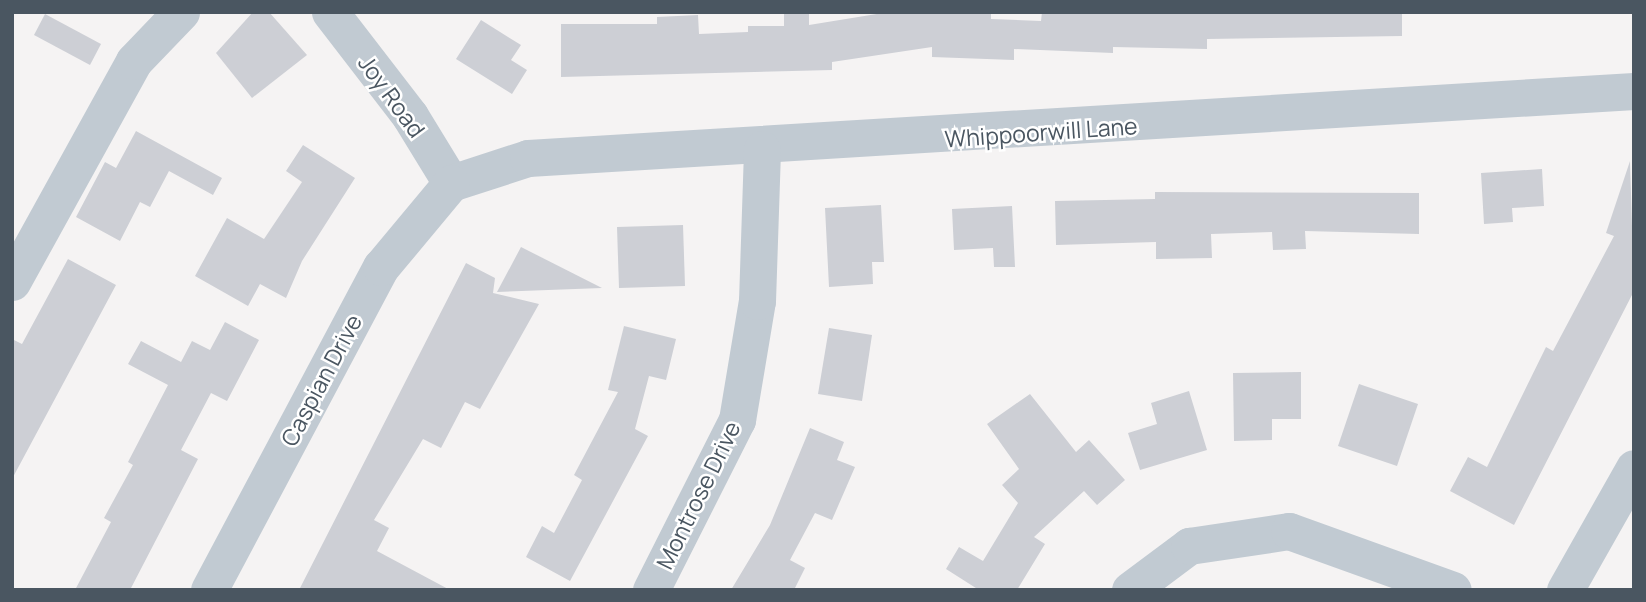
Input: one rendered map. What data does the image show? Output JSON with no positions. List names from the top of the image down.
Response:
{
  "streets": {
    "street": [
      "Joy Road",
      "Whippoorwill Lane",
      "Caspian Drive",
      "Montrose Drive"
    ]
  },
  "crossings": [
    ["Joy Road", "Whippoorwill Lane"],
    ["Joy Road", "Caspian Drive"],
    ["Whippoorwill Lane", "Caspian Drive"],
    ["Whippoorwill Lane", "Montrose Drive"]
  ]
}
